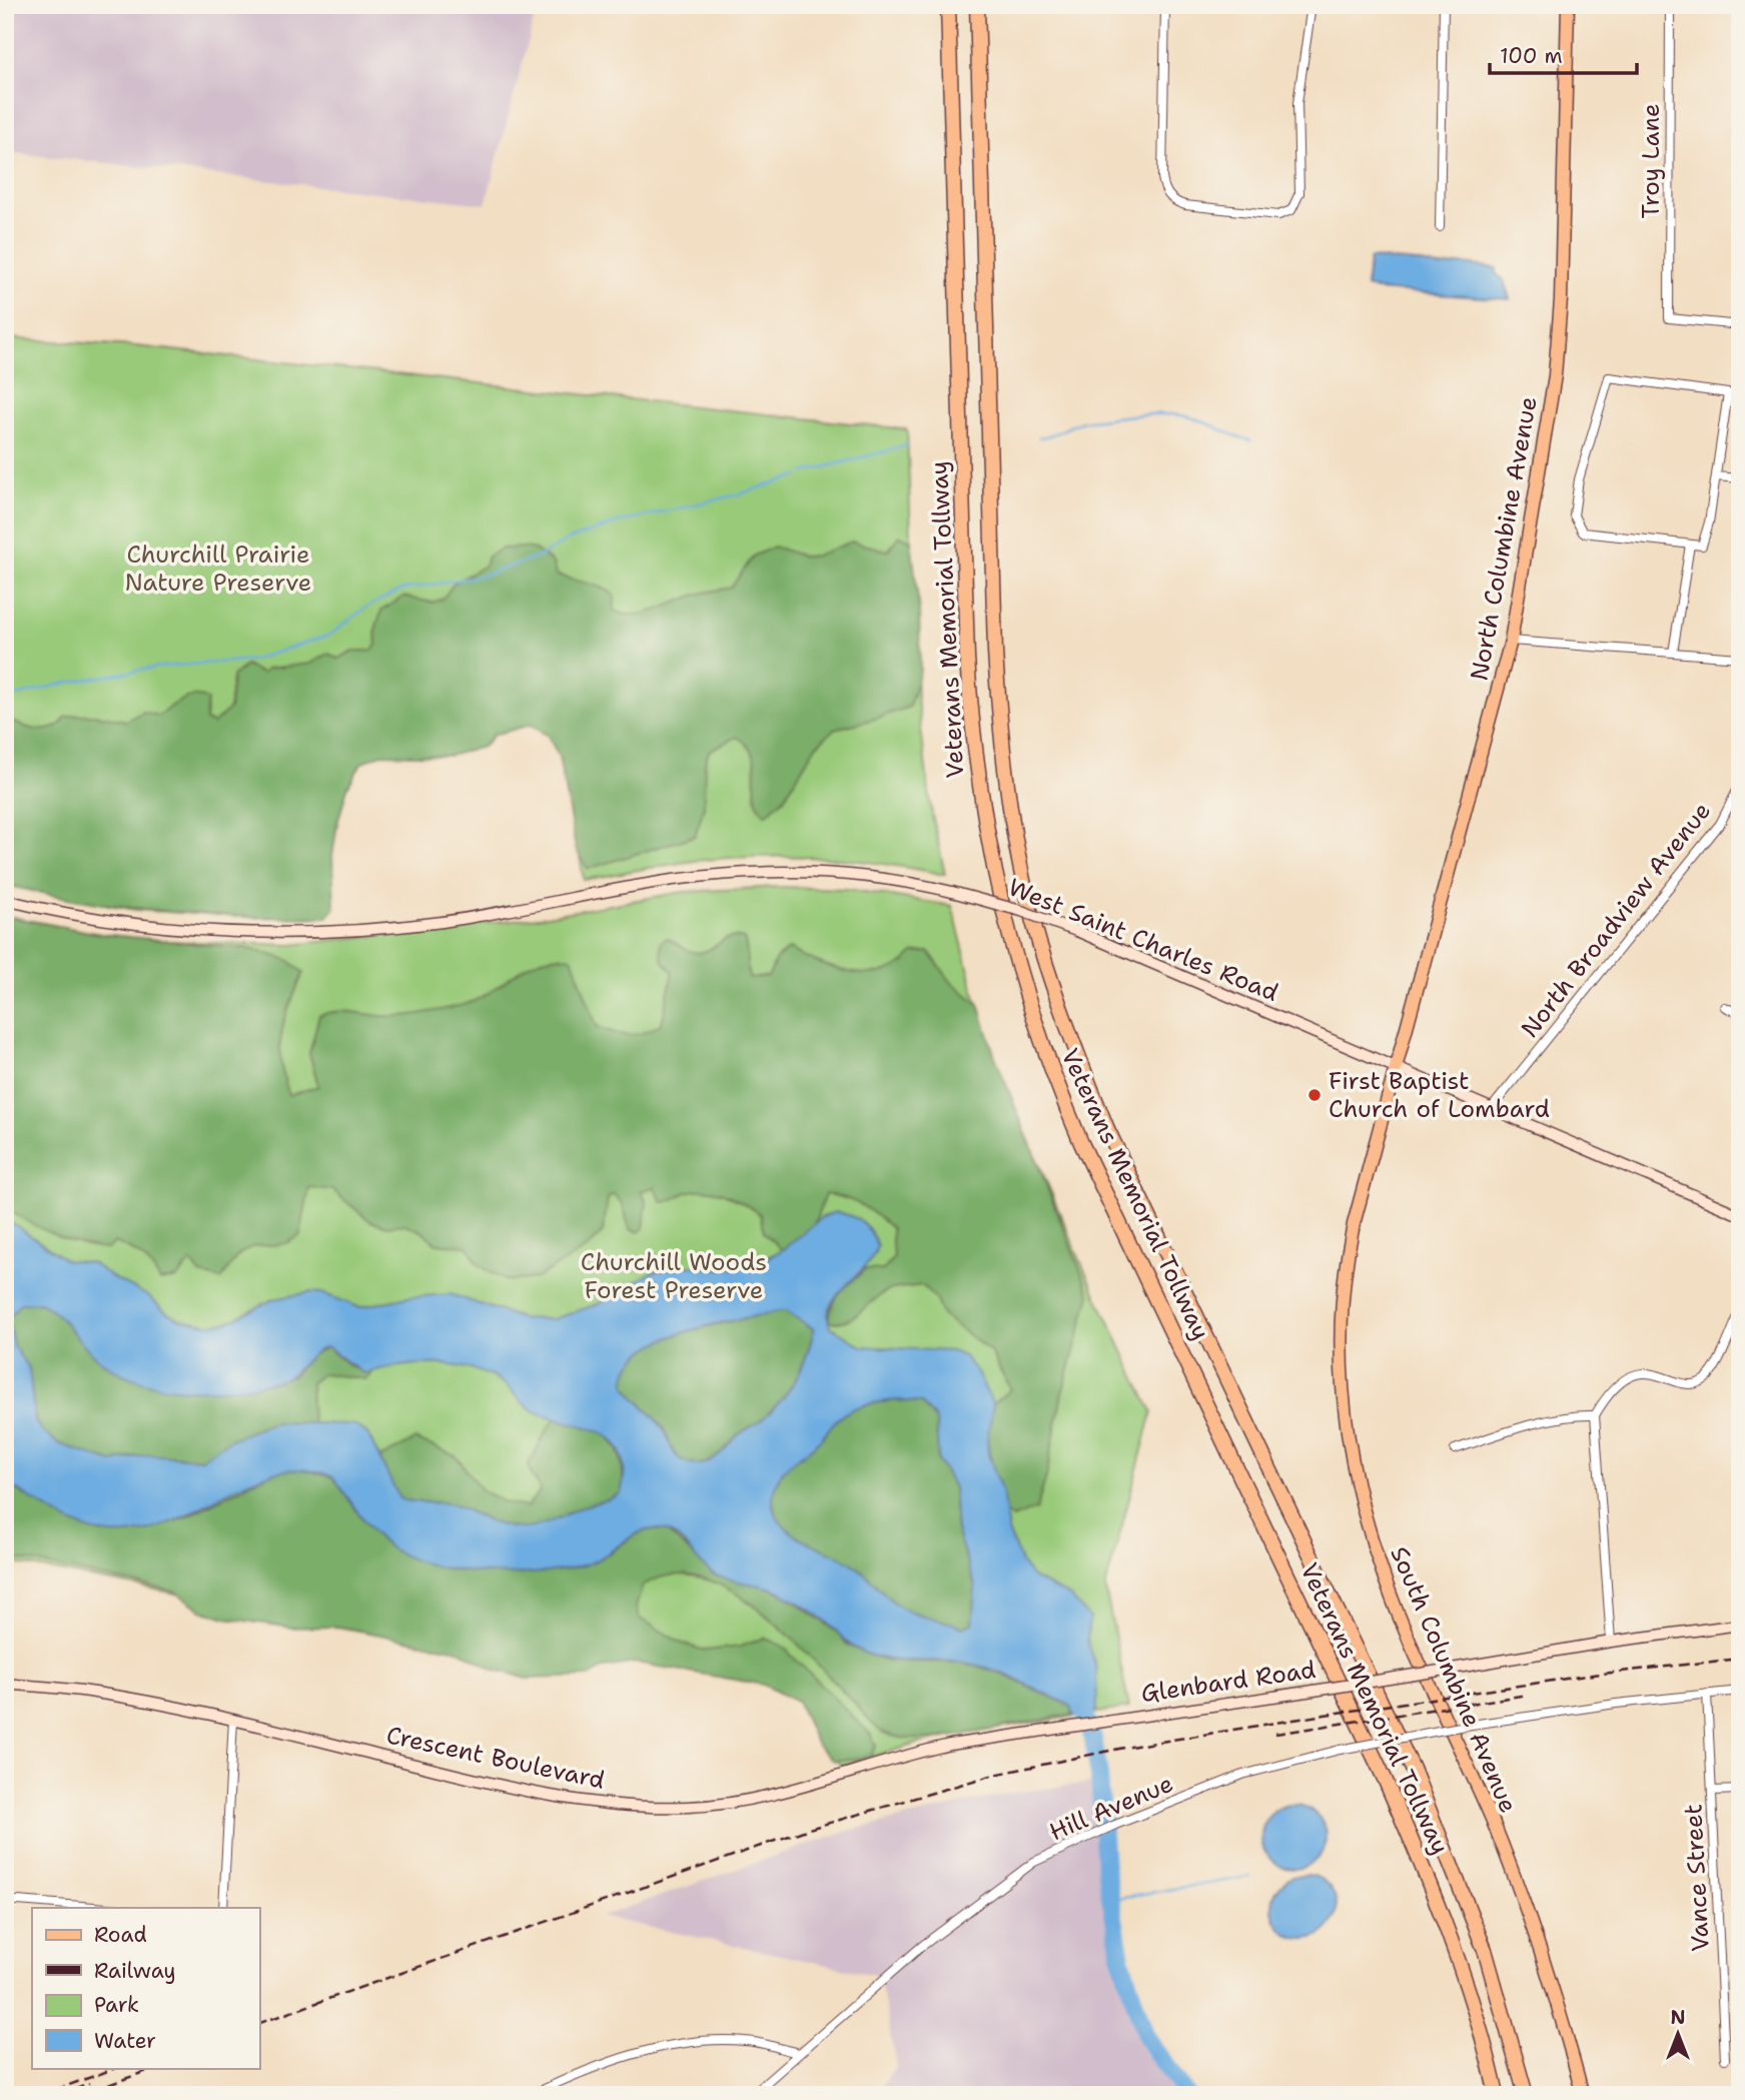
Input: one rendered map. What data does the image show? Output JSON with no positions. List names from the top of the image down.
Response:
{
  "streets": {
    "highway": ["Veterans Memorial Tollway"],
    "main road": [
      "North Columbine Avenue",
      "West Saint Charles Road",
      "South Columbine Avenue",
      "Glenbard Road",
      "Crescent Boulevard"
    ],
    "street": [
      "Troy Lane",
      "North Broadview Avenue",
      "Hill Avenue",
      "Vance Street"
    ]
  },
  "crossings": [
    ["North Columbine Avenue", "West Saint Charles Road"],
    ["North Columbine Avenue", "South Columbine Avenue"],
    ["North Broadview Avenue", "West Saint Charles Road"],
    ["West Saint Charles Road", "South Columbine Avenue"],
    ["Glenbard Road", "Crescent Boulevard"],
    ["Hill Avenue", "Vance Street"]
  ],
  "parks": ["Churchill Prairie Nature Preserve", "Churchill Woods Forest Preserve"],
  "places": ["First Baptist Church of Lombard"],
  "legend": [
    "Road",
    "Railway",
    "Park",
    "Water"
  ],
  "scale_bar": "100 m",
  "north": "top"
}
